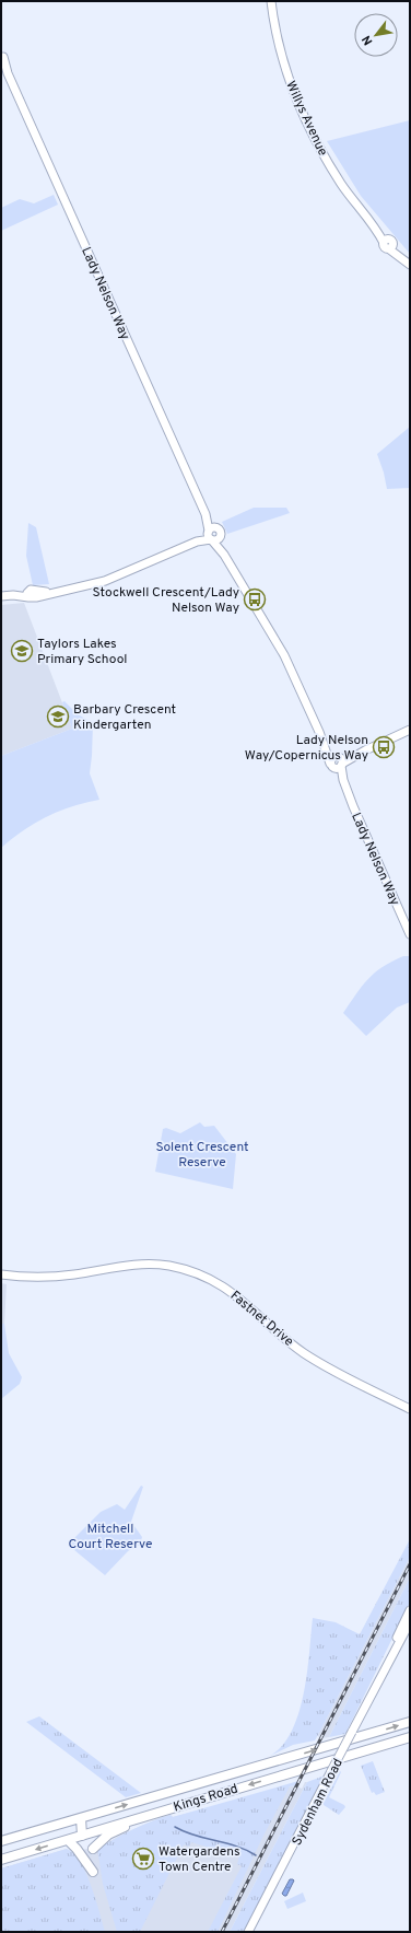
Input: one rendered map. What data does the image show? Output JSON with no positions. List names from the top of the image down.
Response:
{
  "streets": {
    "main road": ["Kings Road"],
    "street": [
      "Willys Avenue",
      "Lady Nelson Way",
      "Fastnet Drive",
      "Sydenham Road"
    ]
  },
  "parks": ["Solent Crescent Reserve", "Mitchell Court Reserve"],
  "places": {
    "bus stop": ["Stockwell Crescent/Lady Nelson Way", "Lady Nelson Way/Copernicus Way"],
    "school or university": ["Taylors Lakes Primary School", "Barbary Crescent Kindergarten"],
    "supermarket": ["Watergardens Town Centre"]
  },
  "north": "bottom left"
}
